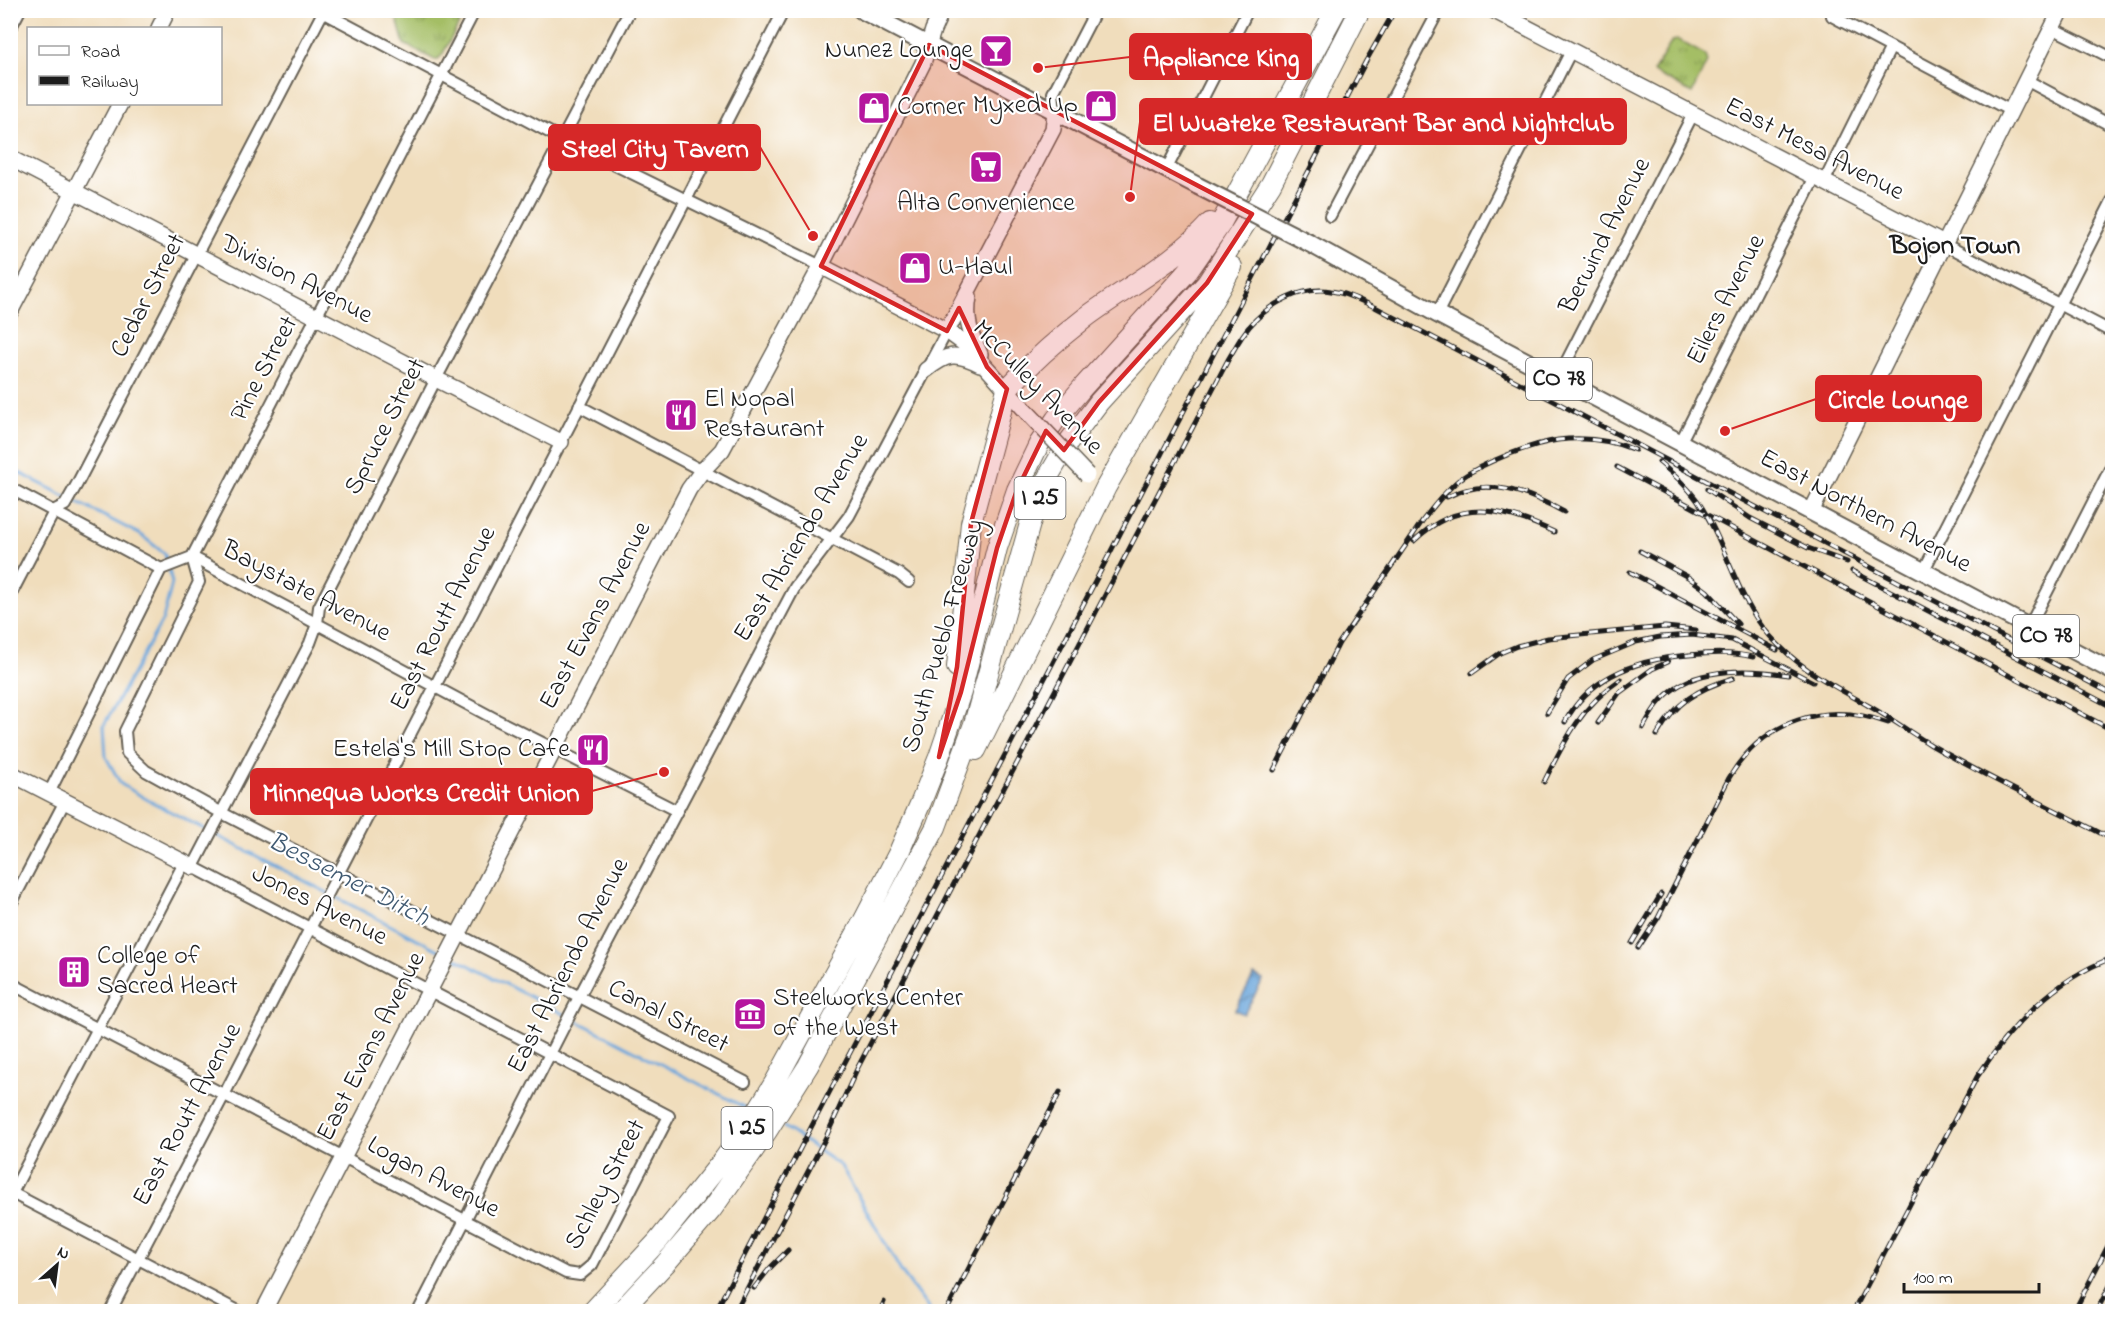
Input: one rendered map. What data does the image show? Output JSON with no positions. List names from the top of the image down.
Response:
{
  "streets": {
    "highway": ["I 25", "South Pueblo Freeway"],
    "main road": ["CO 78", "East Northern Avenue"],
    "street": [
      "East Mesa Avenue",
      "Berwind Avenue",
      "Division Avenue",
      "Cedar Street",
      "Eilers Avenue",
      "Pine Street",
      "McCulley Avenue",
      "Spruce Street",
      "East Abriendo Avenue",
      "Baystate Avenue",
      "East Evans Avenue",
      "East Routt Avenue",
      "Jones Avenue",
      "Canal Street",
      "Logan Avenue",
      "Schley Street"
    ]
  },
  "crossings": [
    ["East Mesa Avenue", "Berwind Avenue"],
    ["East Mesa Avenue", "Eilers Avenue"],
    ["Berwind Avenue", "East Northern Avenue"],
    ["Division Avenue", "Cedar Street"],
    ["Division Avenue", "Pine Street"],
    ["Division Avenue", "Spruce Street"],
    ["Division Avenue", "East Routt Avenue"],
    ["Cedar Street", "McCulley Avenue"],
    ["Eilers Avenue", "East Northern Avenue"],
    ["Pine Street", "McCulley Avenue"],
    ["Pine Street", "Baystate Avenue"],
    ["Pine Street", "Canal Street"],
    ["CO 78", "East Northern Avenue"],
    ["CO 78", "East Abriendo Avenue"],
    ["CO 78", "East Evans Avenue"],
    ["McCulley Avenue", "Spruce Street"],
    ["McCulley Avenue", "East Abriendo Avenue"],
    ["McCulley Avenue", "East Evans Avenue"],
    ["McCulley Avenue", "East Routt Avenue"],
    ["Spruce Street", "Baystate Avenue"],
    ["Spruce Street", "Jones Avenue"],
    ["Spruce Street", "Canal Street"],
    ["Spruce Street", "Logan Avenue"],
    ["East Abriendo Avenue", "Baystate Avenue"],
    ["East Abriendo Avenue", "Jones Avenue"],
    ["East Abriendo Avenue", "Canal Street"],
    ["East Abriendo Avenue", "Logan Avenue"],
    ["Baystate Avenue", "East Evans Avenue"],
    ["Baystate Avenue", "East Routt Avenue"],
    ["Baystate Avenue", "Canal Street"],
    ["East Evans Avenue", "Jones Avenue"],
    ["East Evans Avenue", "Canal Street"],
    ["East Evans Avenue", "Logan Avenue"],
    ["East Routt Avenue", "Jones Avenue"],
    ["East Routt Avenue", "Canal Street"],
    ["East Routt Avenue", "Logan Avenue"],
    ["Jones Avenue", "Schley Street"],
    ["Logan Avenue", "Schley Street"]
  ],
  "districts": ["Bojon Town"],
  "water": ["Bessemer Ditch"],
  "places": {
    "bar": ["Nunez Lounge"],
    "other": [
      "Appliance King",
      "El Wuateke Restaurant Bar and Nightclub",
      "Steel City Tavern",
      "Circle Lounge",
      "Minnequa Works Credit Union"
    ],
    "shop": ["Myxed Up", "Corner", "U-Haul"],
    "supermarket": ["Alta Convenience"],
    "restaurant": ["El Nopal Restaurant", "Estela's Mill Stop Cafe"],
    "building": ["College of Sacred Heart"],
    "museum": ["Steelworks Center of the West"]
  },
  "legend": ["Road", "Railway"],
  "scale_bar": "100 m",
  "north": "top right"
}
